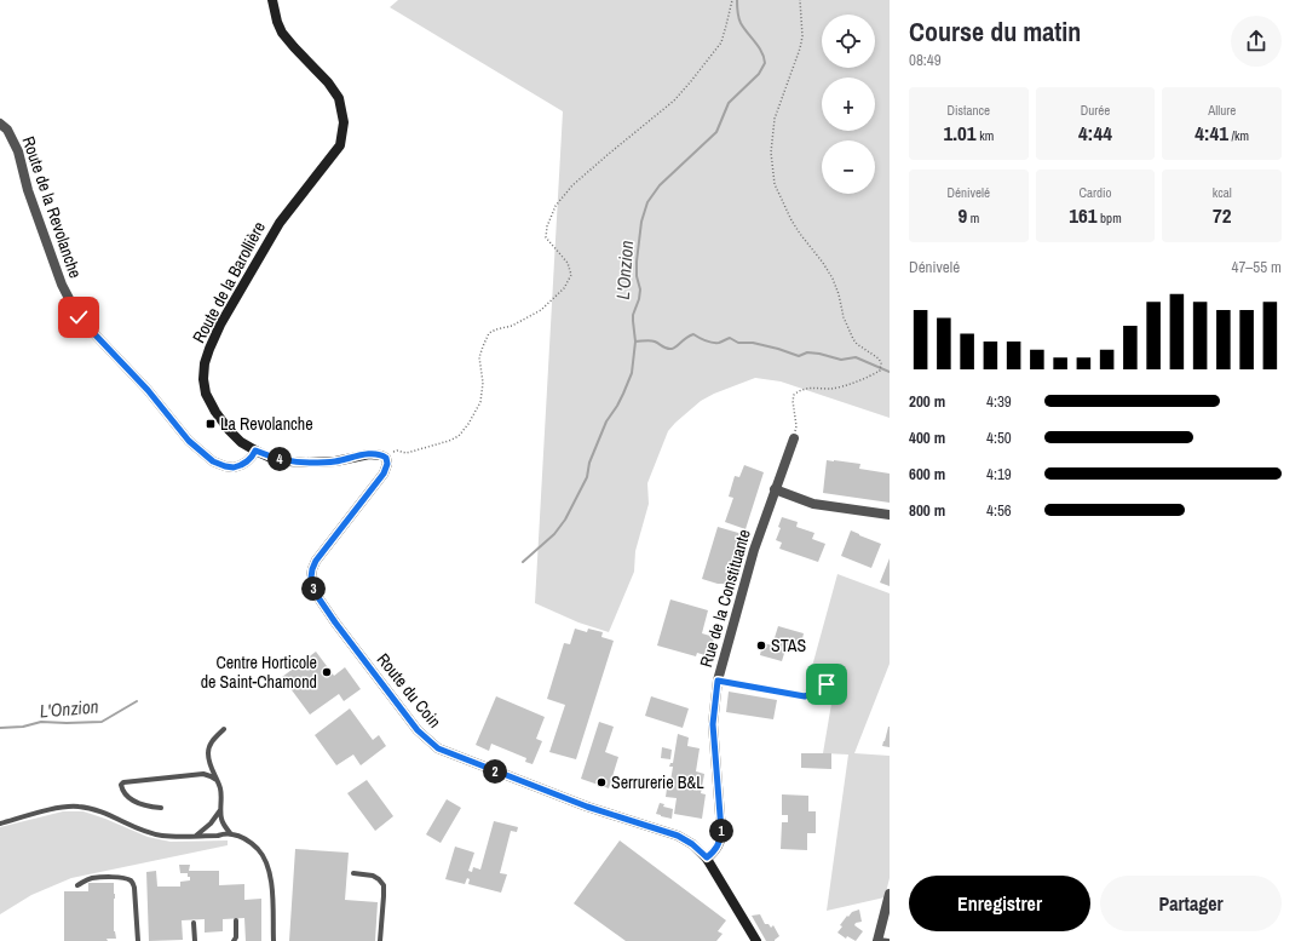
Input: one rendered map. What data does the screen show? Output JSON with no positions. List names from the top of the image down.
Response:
{
  "streets": {
    "main road": ["Route de la Barollière", "Route du Coin"],
    "street": ["Route de la Revolanche", "Rue de la Constituante"]
  },
  "crossings": [
    ["Route de la Revolanche", "Route de la Barollière"],
    ["Route de la Barollière", "Route du Coin"],
    ["Rue de la Constituante", "Route du Coin"]
  ],
  "water": ["L'Onzion"],
  "places": {
    "transit": ["La Revolanche"],
    "other": ["STAS", "Centre Horticole de Saint-Chamond", "Serrurerie B&L"]
  },
  "page": {
    "heading": ["Course du matin", "08:49"],
    "map_buttons": ["+", "−"],
    "stats": [
      ["Distance", "1.01 km"],
      ["Durée", "4:44"],
      ["Allure", "4:41 /km"],
      ["Dénivelé", "9 m"],
      ["Cardio", "161 bpm"],
      ["kcal", "72"]
    ],
    "chart": ["Dénivelé", "47–55 m"],
    "list": [
      {
        "name": "200 m",
        "note": "4:39"
      },
      {
        "name": "400 m",
        "note": "4:50"
      },
      {
        "name": "600 m",
        "note": "4:19"
      },
      {
        "name": "800 m",
        "note": "4:56"
      }
    ],
    "pins": [
      "4",
      "3",
      "2",
      "1"
    ],
    "buttons": ["Enregistrer", "Partager"]
  }
}
